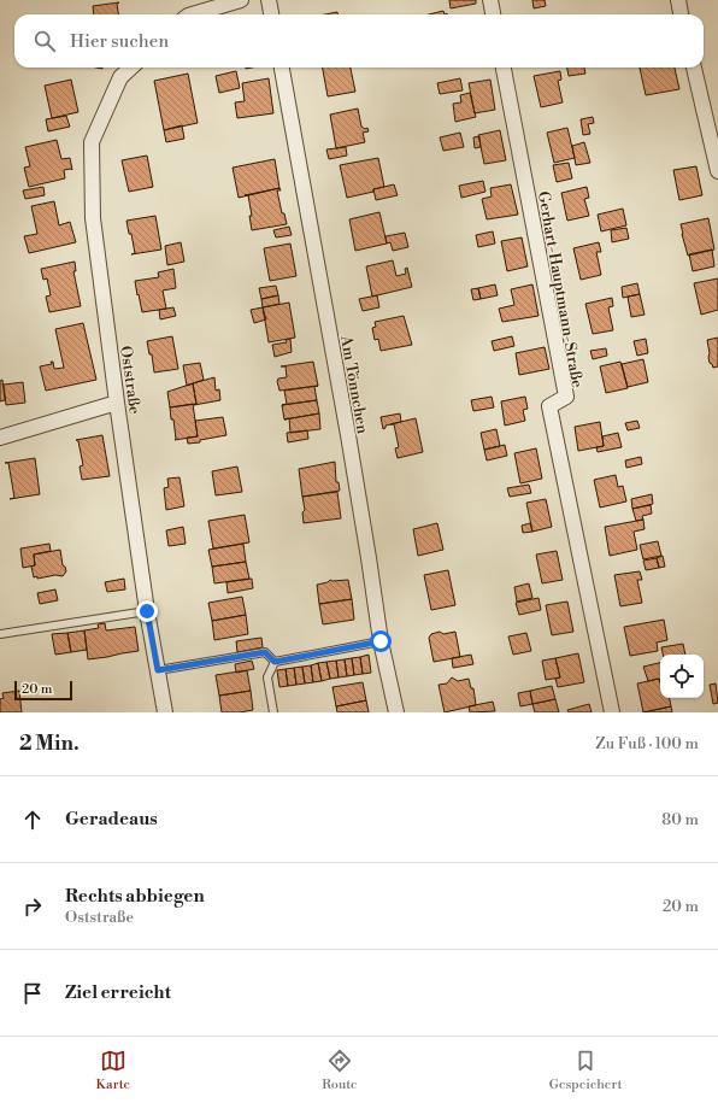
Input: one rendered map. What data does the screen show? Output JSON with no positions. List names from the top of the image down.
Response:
{
  "streets": {
    "street": ["Gerhart-Hauptmann-Straße", "Oststraße", "Am Tönnchen"]
  },
  "scale_bar": "20 m",
  "page": {
    "search": "Hier suchen",
    "scale": "20 m",
    "heading": ["2 Min.", "Zu Fuß · 100 m"],
    "list": [
      ["Geradeaus", "80 m"],
      ["Rechts abbiegen", "Oststraße", "20 m"],
      "Ziel erreicht"
    ],
    "nav": ["Karte", "Route", "Gespeichert"]
  }
}
